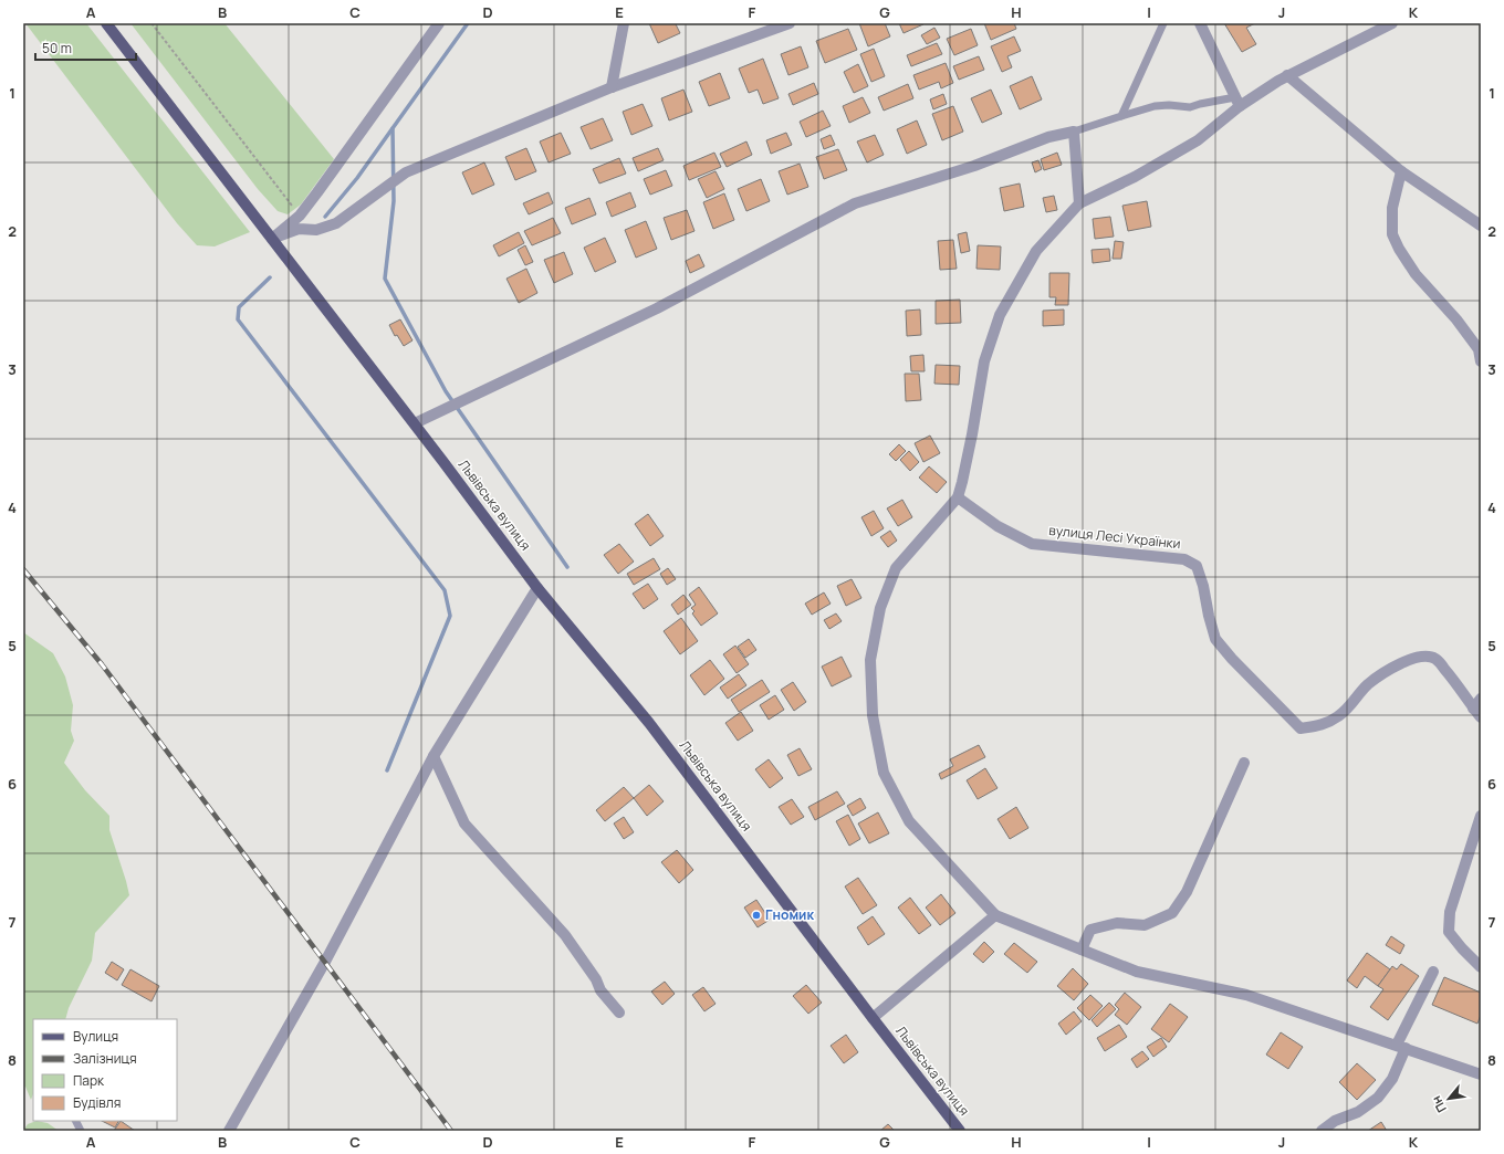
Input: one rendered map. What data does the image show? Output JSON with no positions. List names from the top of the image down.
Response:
{
  "streets": {
    "main road": ["Львівська вулиця"],
    "street": ["вулиця Лесі Українки"]
  },
  "places": ["Гномик"],
  "legend": [
    "Вулиця",
    "Залізниця",
    "Парк",
    "Будівля"
  ],
  "scale_bar": "50 m",
  "north": "bottom left",
  "grid": {
    "columns": [
      "A",
      "B",
      "C",
      "D",
      "E",
      "F",
      "G",
      "H",
      "I",
      "J",
      "K"
    ],
    "rows": [
      "1",
      "2",
      "3",
      "4",
      "5",
      "6",
      "7",
      "8"
    ]
  }
}
